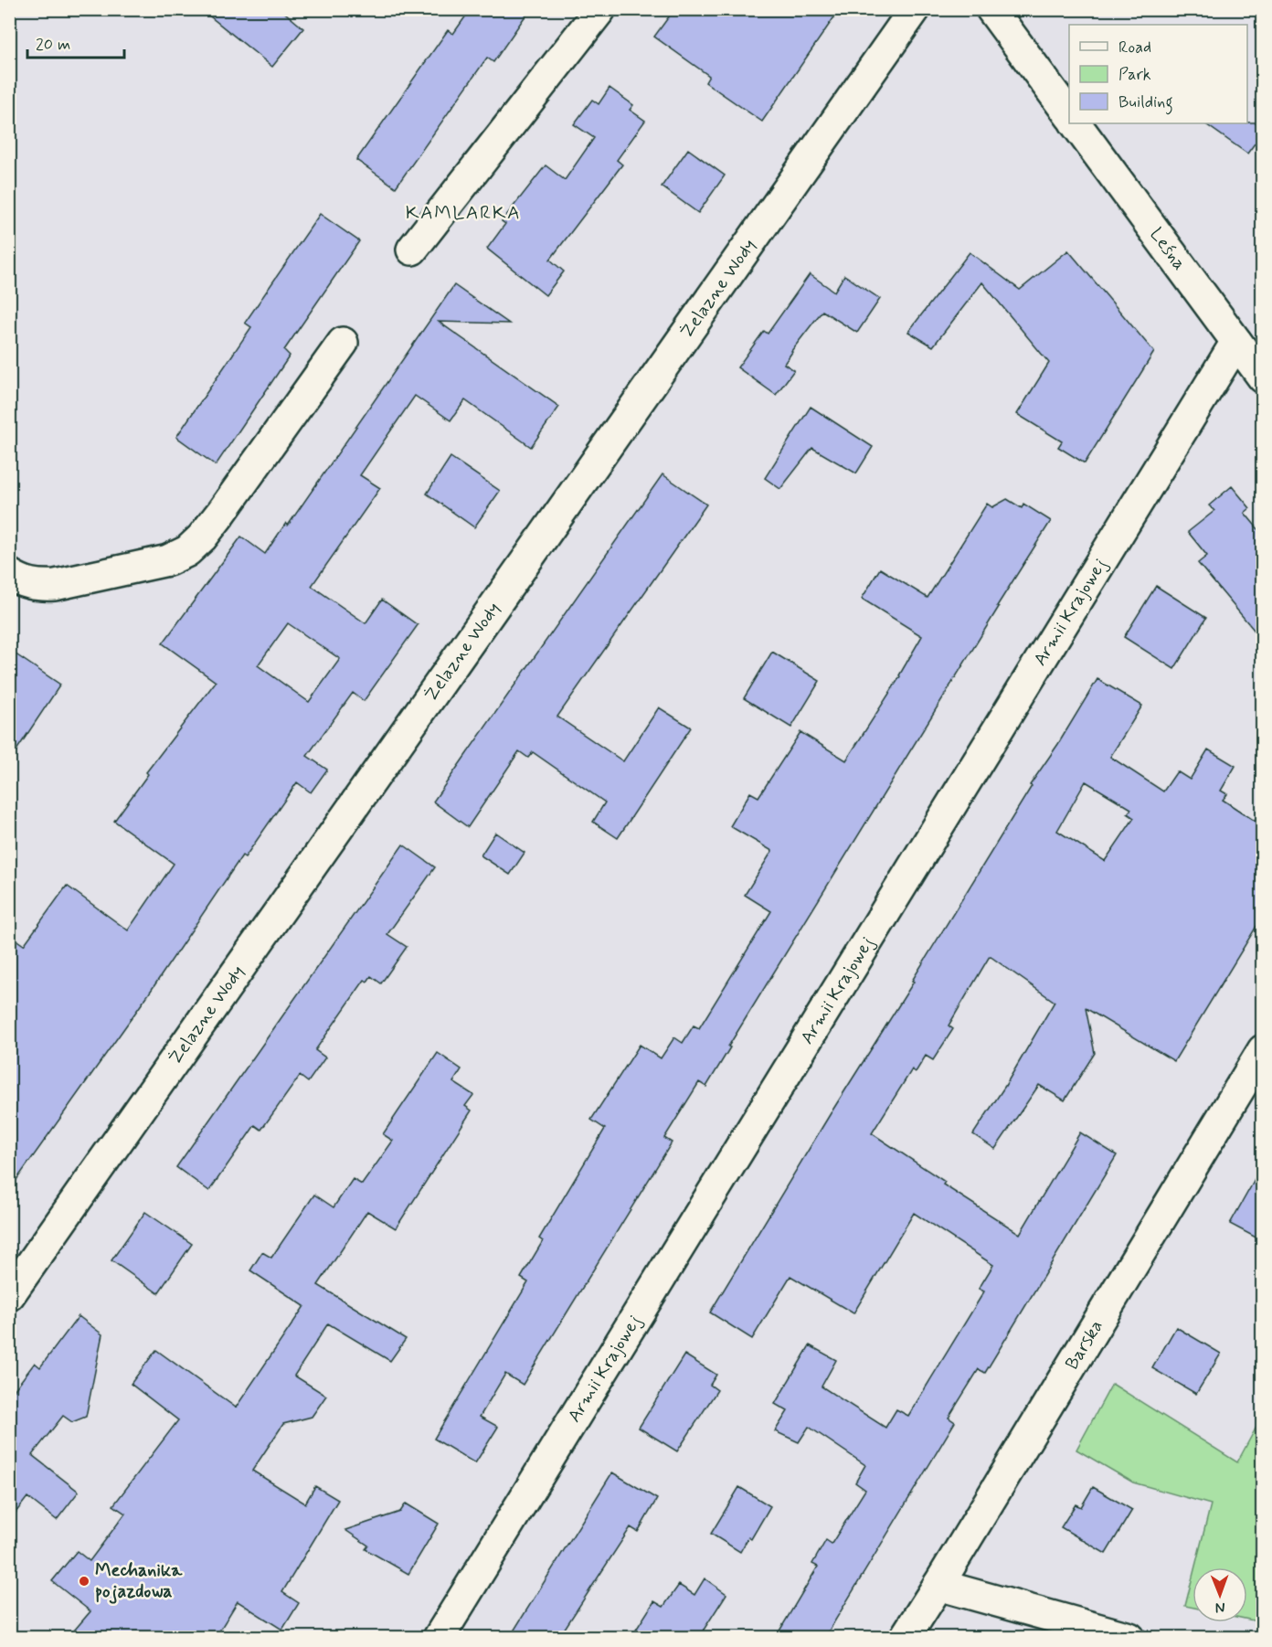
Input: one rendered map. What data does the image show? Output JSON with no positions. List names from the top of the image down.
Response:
{
  "streets": {
    "street": [
      "Leśna",
      "Żelazne Wody",
      "Armii Krajowej",
      "Barska"
    ]
  },
  "crossings": [
    ["Leśna", "Armii Krajowej"]
  ],
  "districts": ["KAMLARKA"],
  "places": ["Mechanika pojazdowa"],
  "legend": ["Road", "Park", "Building"],
  "scale_bar": "20 m",
  "north": "bottom"
}
